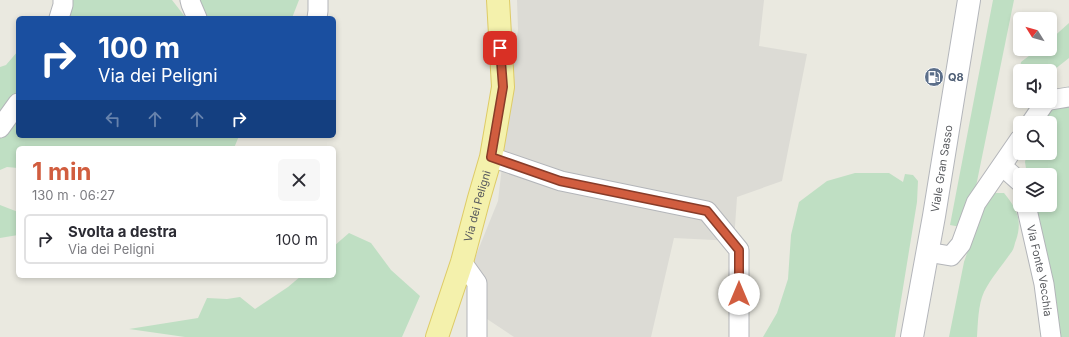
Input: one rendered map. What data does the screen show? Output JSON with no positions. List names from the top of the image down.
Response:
{
  "streets": {
    "main road": ["Viale Gran Sasso", "Via dei Peligni"],
    "street": ["Via Fonte Vecchia"]
  },
  "places": {
    "fuel station": ["Q8"]
  },
  "north": "top left",
  "page": {
    "turn": ["100 m", "Via dei Peligni"],
    "heading": ["1 min", "130 m · 06:27"],
    "list": [
      {
        "name": "Svolta a destra",
        "note": "Via dei Peligni",
        "value": "100 m"
      }
    ]
  }
}
